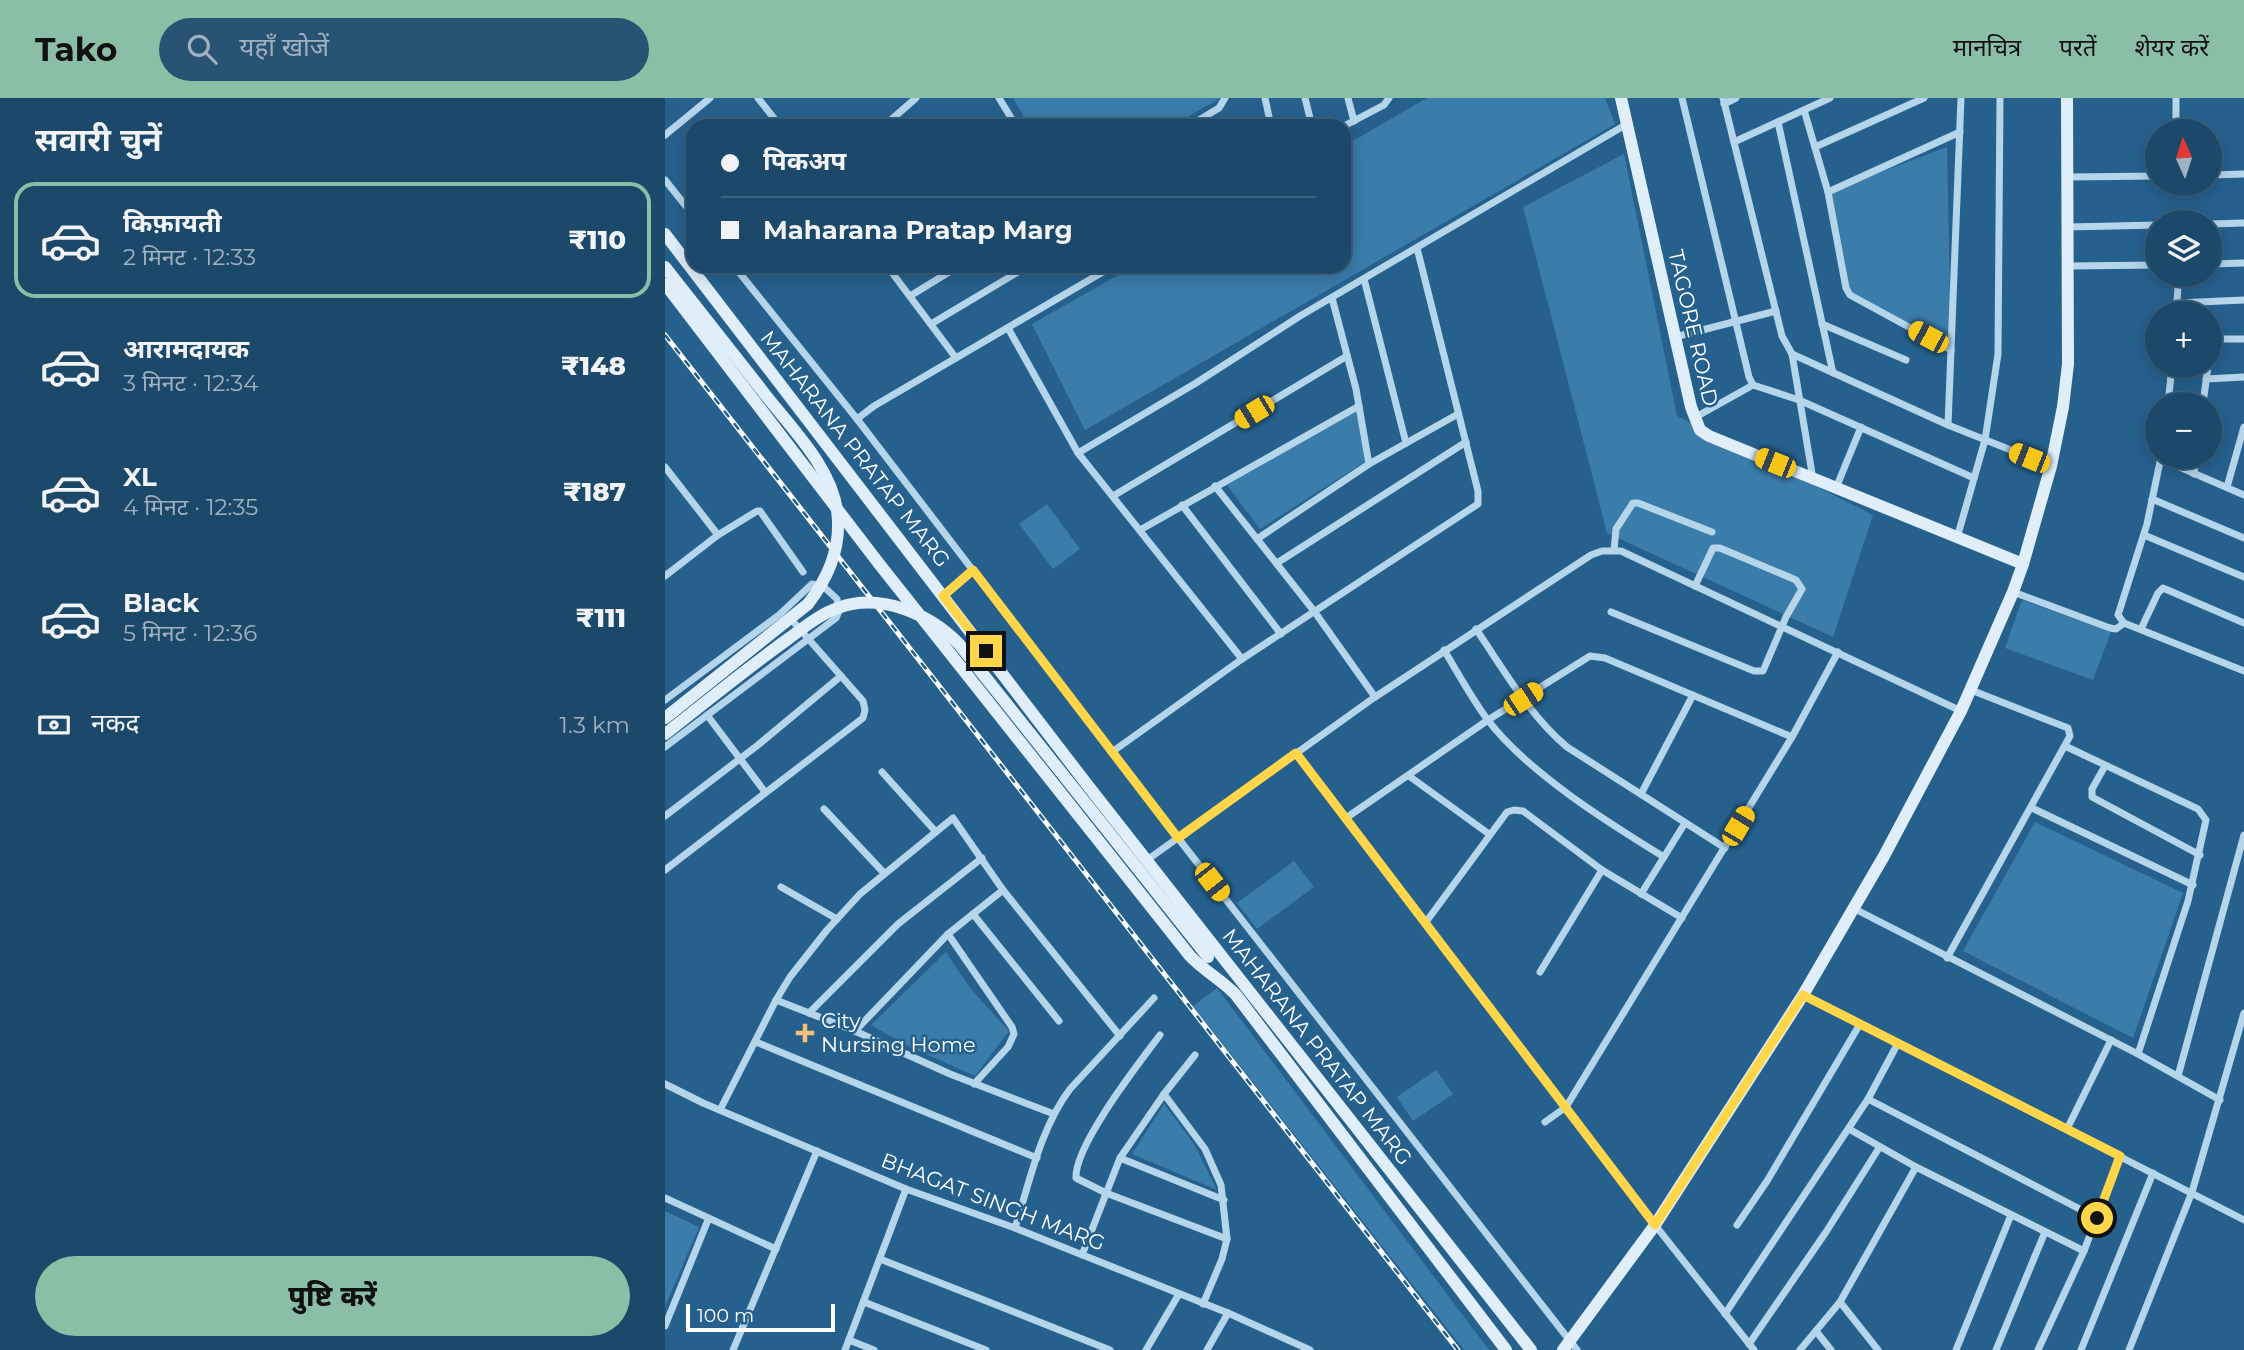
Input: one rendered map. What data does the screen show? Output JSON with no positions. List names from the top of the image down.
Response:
{
  "streets": {
    "street": ["TAGORE ROAD", "MAHARANA PRATAP MARG", "BHAGAT SINGH MARG"]
  },
  "places": {
    "health": ["City Nursing Home"]
  },
  "scale_bar": "100 m",
  "north": "top",
  "page": {
    "header": "Tako",
    "search": "यहाँ खोजें",
    "nav": ["मानचित्र", "परतें", "शेयर करें"],
    "heading": "सवारी चुनें",
    "map_buttons": ["+", "−"],
    "banner": ["पिकअप", "Maharana Pratap Marg"],
    "list": [
      {
        "name": "किफ़ायती",
        "note": "2 मिनट · 12:33",
        "value": "₹110"
      },
      {
        "name": "आरामदायक",
        "note": "3 मिनट · 12:34",
        "value": "₹148"
      },
      {
        "name": "XL",
        "note": "4 मिनट · 12:35",
        "value": "₹187"
      },
      {
        "name": "Black",
        "note": "5 मिनट · 12:36",
        "value": "₹111"
      }
    ],
    "pay": ["नकद", "1.3 km"],
    "buttons": "पुष्टि करें",
    "scale": "100 m"
  }
}
